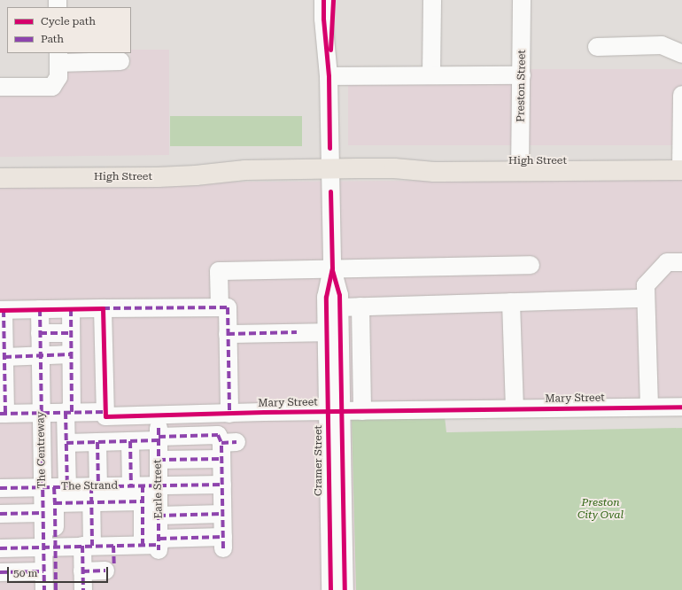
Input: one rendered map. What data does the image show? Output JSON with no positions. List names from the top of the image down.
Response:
{
  "streets": {
    "main road": ["High Street"],
    "street": [
      "Preston Street",
      "Mary Street",
      "The Centreway",
      "Cramer Street",
      "The Strand",
      "Earle Street"
    ]
  },
  "crossings": [
    ["Preston Street", "High Street"],
    ["High Street", "Cramer Street"],
    ["Mary Street", "The Centreway"],
    ["Mary Street", "Cramer Street"],
    ["The Centreway", "The Strand"],
    ["The Strand", "Earle Street"]
  ],
  "parks": ["Preston City Oval"],
  "legend": ["Cycle path", "Path"],
  "scale_bar": "50 m"
}
